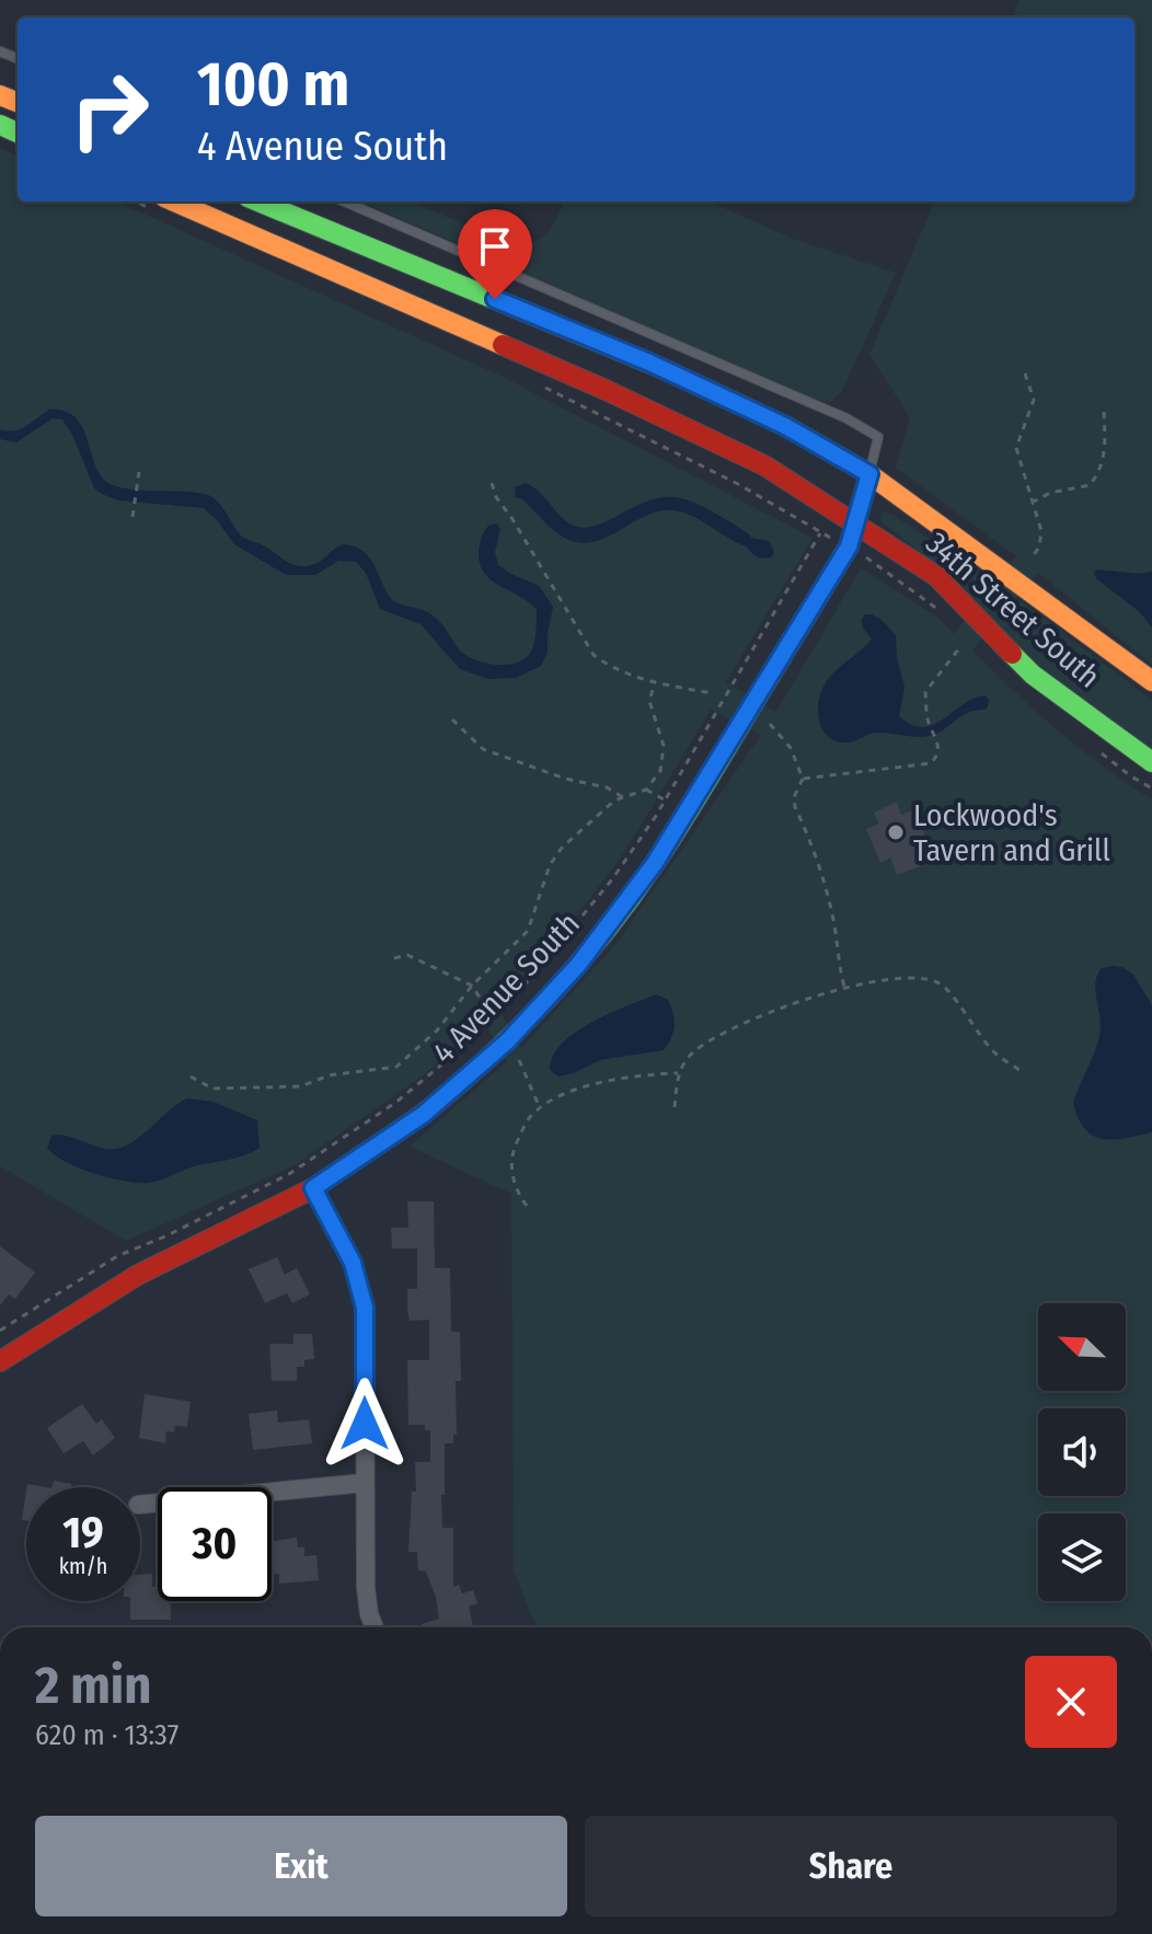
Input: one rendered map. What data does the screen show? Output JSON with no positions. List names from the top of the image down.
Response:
{
  "streets": {
    "main road": ["34th Street South", "4 Avenue South"]
  },
  "crossings": [
    ["34th Street South", "4 Avenue South"]
  ],
  "places": ["Lockwood's Tavern and Grill"],
  "north": "top left",
  "page": {
    "turn": ["100 m", "4 Avenue South"],
    "speed": "19 km/h",
    "limit": "30",
    "heading": ["2 min", "620 m · 13:37"],
    "buttons": ["Exit", "Share"]
  }
}
